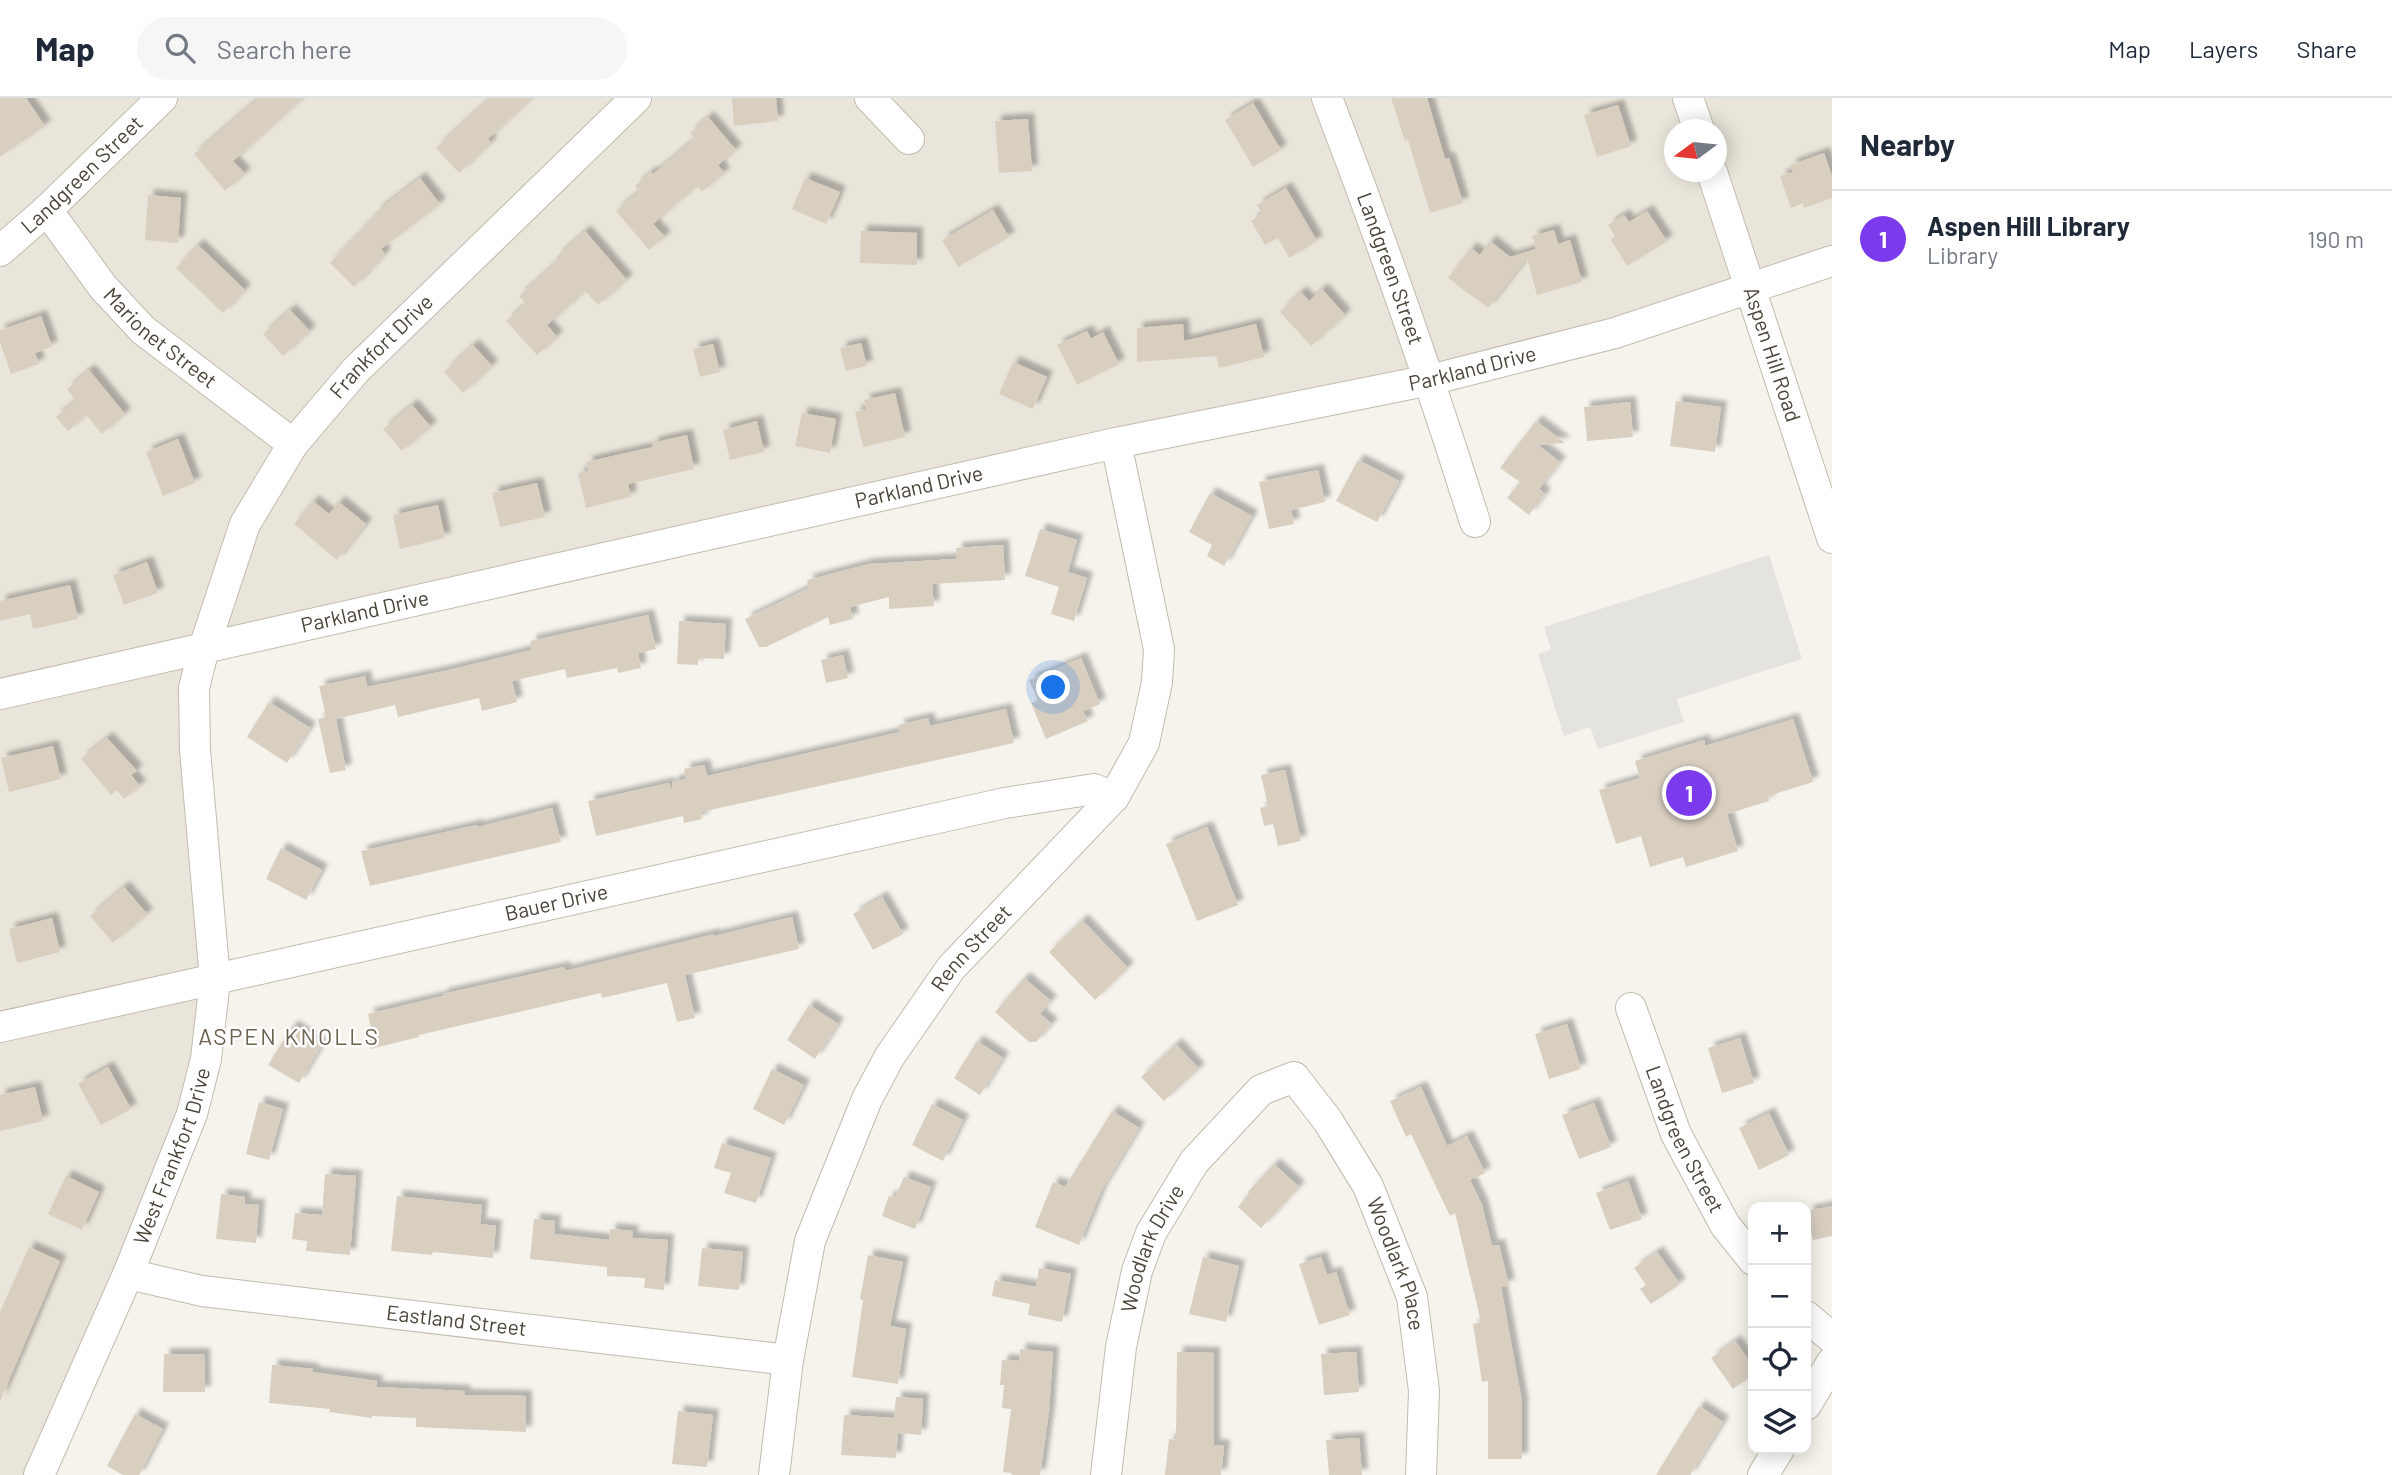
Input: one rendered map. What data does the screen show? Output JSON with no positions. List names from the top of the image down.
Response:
{
  "streets": {
    "street": [
      "Landgreen Street",
      "Marionet Street",
      "Frankfort Drive",
      "Aspen Hill Road",
      "Parkland Drive",
      "Bauer Drive",
      "Renn Street",
      "West Frankfort Drive",
      "Woodlark Drive",
      "Woodlark Place",
      "Eastland Street"
    ]
  },
  "crossings": [
    ["Landgreen Street", "Marionet Street"],
    ["Landgreen Street", "Parkland Drive"],
    ["Marionet Street", "Frankfort Drive"],
    ["Frankfort Drive", "Parkland Drive"],
    ["Frankfort Drive", "West Frankfort Drive"],
    ["Aspen Hill Road", "Parkland Drive"],
    ["Parkland Drive", "Renn Street"],
    ["Parkland Drive", "West Frankfort Drive"],
    ["Bauer Drive", "Renn Street"],
    ["Bauer Drive", "West Frankfort Drive"],
    ["Renn Street", "Eastland Street"],
    ["West Frankfort Drive", "Eastland Street"],
    ["Woodlark Drive", "Woodlark Place"]
  ],
  "districts": ["ASPEN KNOLLS"],
  "north": "left",
  "page": {
    "header": "Map",
    "search": "Search here",
    "nav": ["Map", "Layers", "Share"],
    "heading": "Nearby",
    "list": [
      {
        "mark": "1",
        "name": "Aspen Hill Library",
        "note": "Library",
        "value": "190 m"
      }
    ],
    "pins": "1",
    "map_buttons": ["+", "−"]
  }
}
